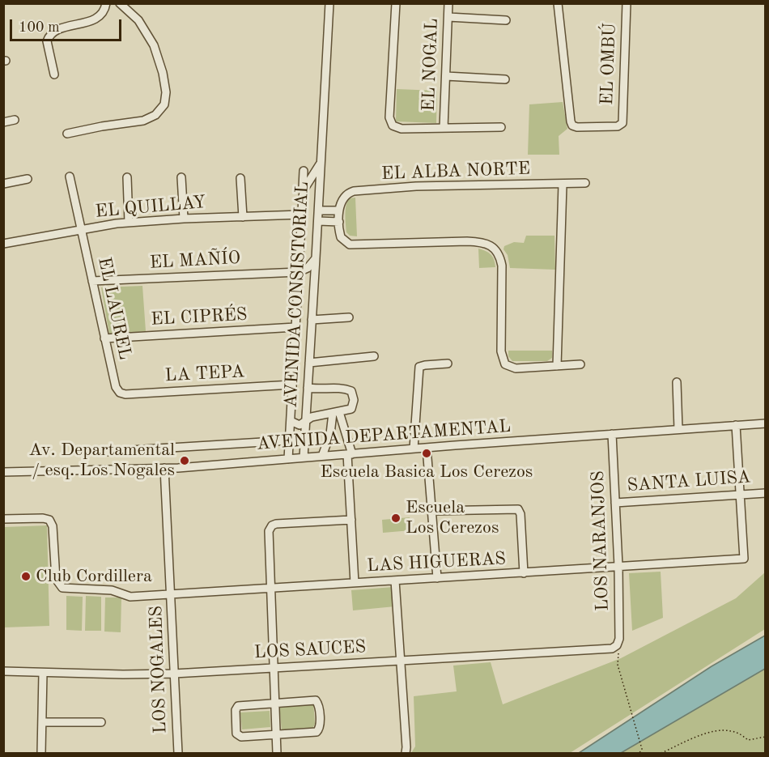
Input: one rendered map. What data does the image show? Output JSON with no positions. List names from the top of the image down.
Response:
{
  "streets": {
    "street": [
      "EL OMBÚ",
      "EL NOGAL",
      "EL ALBA NORTE",
      "EL QUILLAY",
      "EL MAÑÍO",
      "AVENIDA CONSISTORIAL",
      "EL LAUREL",
      "EL CIPRÉS",
      "LA TEPA",
      "AVENIDA DEPARTAMENTAL",
      "SANTA LUISA",
      "LOS NARANJOS",
      "LAS HIGUERAS",
      "LOS SAUCES",
      "LOS NOGALES"
    ]
  },
  "crossings": [
    ["EL QUILLAY", "AVENIDA CONSISTORIAL"],
    ["EL QUILLAY", "EL LAUREL"],
    ["EL MAÑÍO", "AVENIDA CONSISTORIAL"],
    ["EL MAÑÍO", "EL LAUREL"],
    ["AVENIDA CONSISTORIAL", "EL CIPRÉS"],
    ["AVENIDA CONSISTORIAL", "LA TEPA"],
    ["AVENIDA CONSISTORIAL", "AVENIDA DEPARTAMENTAL"],
    ["EL LAUREL", "EL CIPRÉS"],
    ["EL LAUREL", "LA TEPA"],
    ["AVENIDA DEPARTAMENTAL", "LOS NARANJOS"],
    ["AVENIDA DEPARTAMENTAL", "LOS NOGALES"],
    ["SANTA LUISA", "LOS NARANJOS"],
    ["SANTA LUISA", "LAS HIGUERAS"],
    ["LOS NARANJOS", "LAS HIGUERAS"],
    ["LOS NARANJOS", "LOS SAUCES"],
    ["LAS HIGUERAS", "LOS NOGALES"],
    ["LOS SAUCES", "LOS NOGALES"]
  ],
  "places": [
    "Escuela Basica Los Cerezos",
    "Av. Departamental / esq. Los Nogales",
    "Escuela Los Cerezos",
    "Club Cordillera"
  ],
  "scale_bar": "100 m"
}
